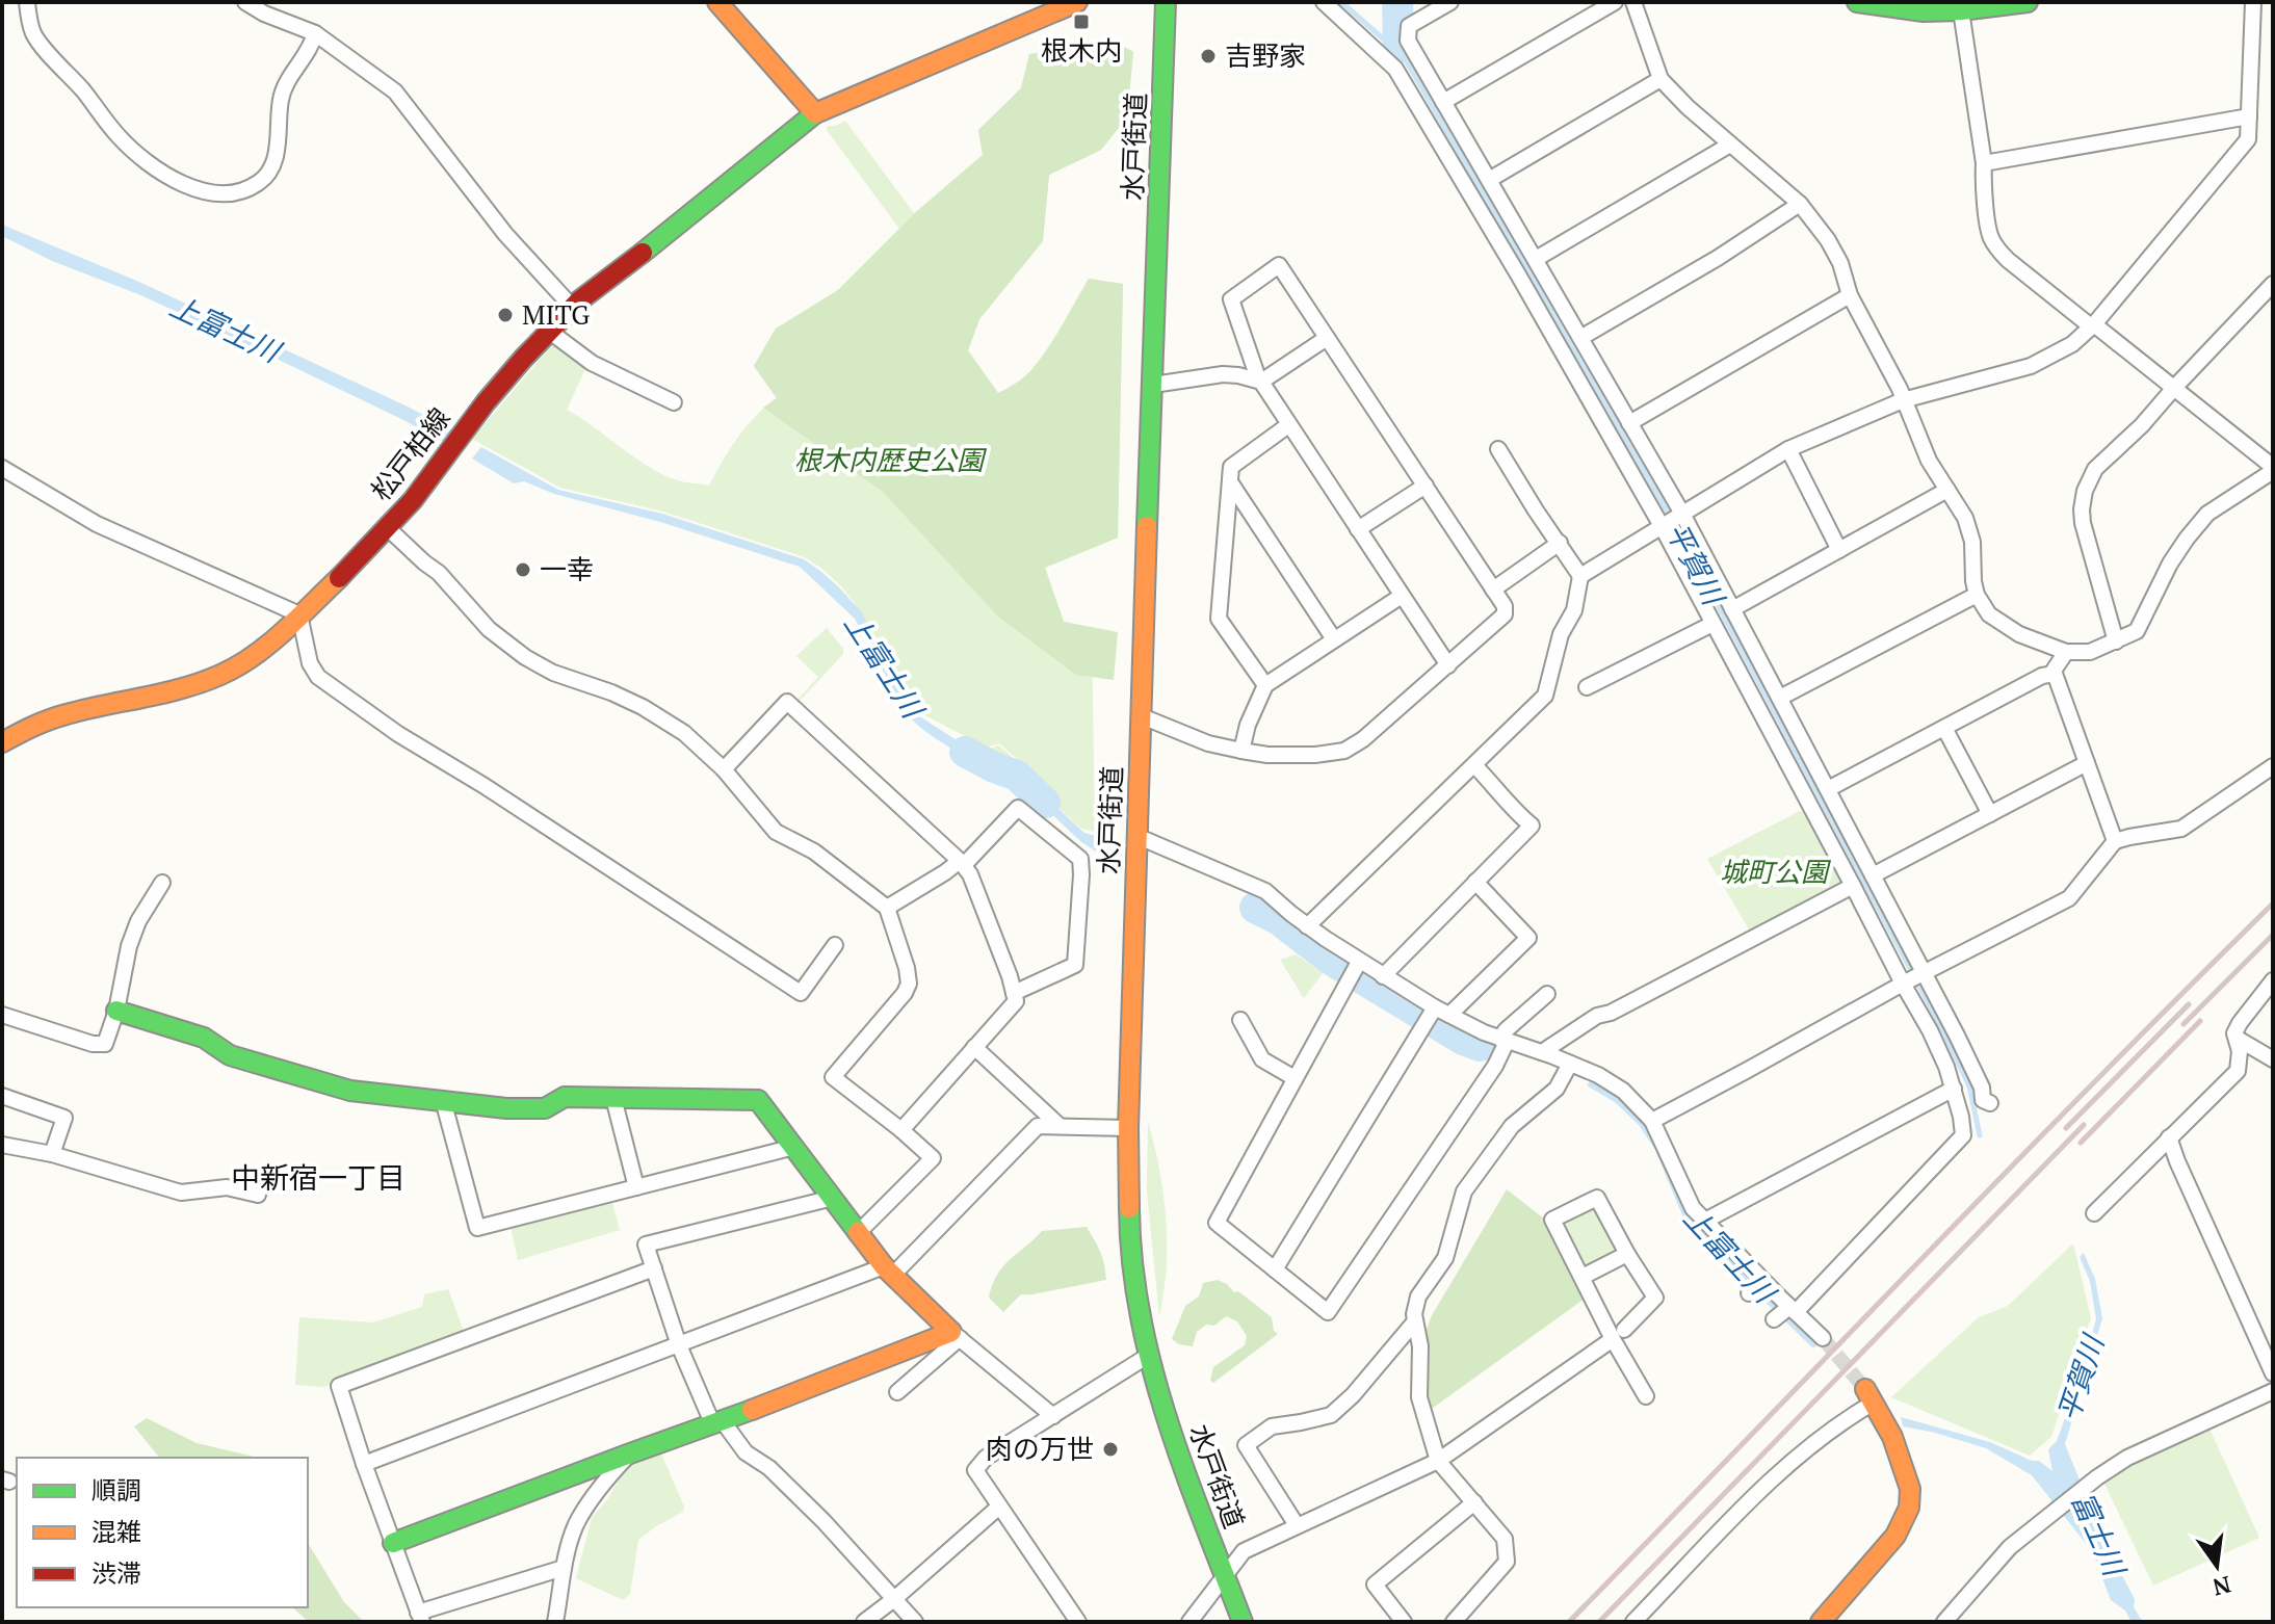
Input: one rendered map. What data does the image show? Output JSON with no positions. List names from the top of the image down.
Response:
{
  "streets": {
    "main road": ["水戸街道", "松戸柏線"]
  },
  "districts": ["中新宿一丁目"],
  "water": ["上富士川", "平賀川", "富士川"],
  "parks": ["根木内歴史公園", "城町公園"],
  "places": {
    "transit": ["根木内"],
    "other": [
      "吉野家",
      "MITG",
      "一幸",
      "肉の万世"
    ]
  },
  "legend": ["順調", "混雑", "渋滞"],
  "north": "bottom"
}
